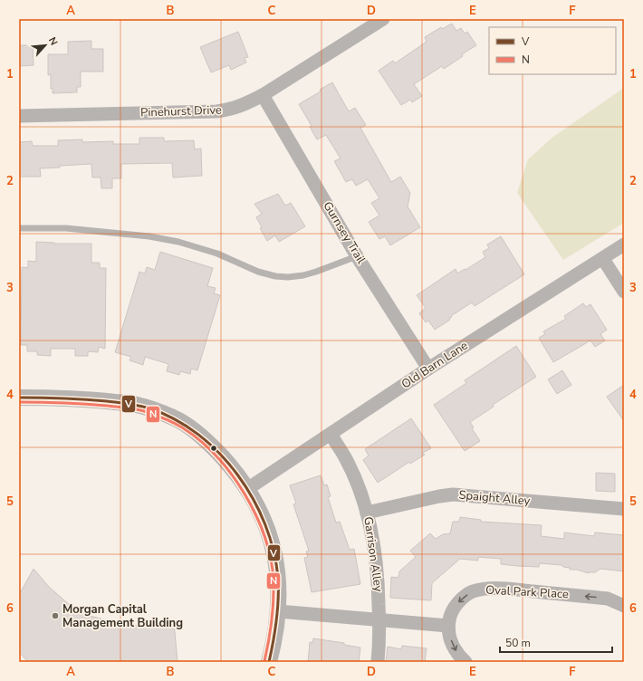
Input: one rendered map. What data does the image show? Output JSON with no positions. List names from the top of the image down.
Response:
{
  "streets": {
    "street": [
      "Pinehurst Drive",
      "Gurnsey Trail",
      "Old Barn Lane",
      "Spaight Alley",
      "Garrison Alley",
      "Oval Park Place"
    ]
  },
  "crossings": [
    ["Pinehurst Drive", "Gurnsey Trail"],
    ["Gurnsey Trail", "Old Barn Lane"],
    ["Old Barn Lane", "Garrison Alley"],
    ["Spaight Alley", "Garrison Alley"]
  ],
  "one_way": ["Oval Park Place"],
  "places": ["Morgan Capital Management Building"],
  "lines": ["transit line V", "transit line N"],
  "legend": ["V", "N"],
  "scale_bar": "50 m",
  "north": "top right",
  "grid": {
    "columns": [
      "A",
      "B",
      "C",
      "D",
      "E",
      "F"
    ],
    "rows": [
      "1",
      "2",
      "3",
      "4",
      "5",
      "6"
    ]
  }
}
